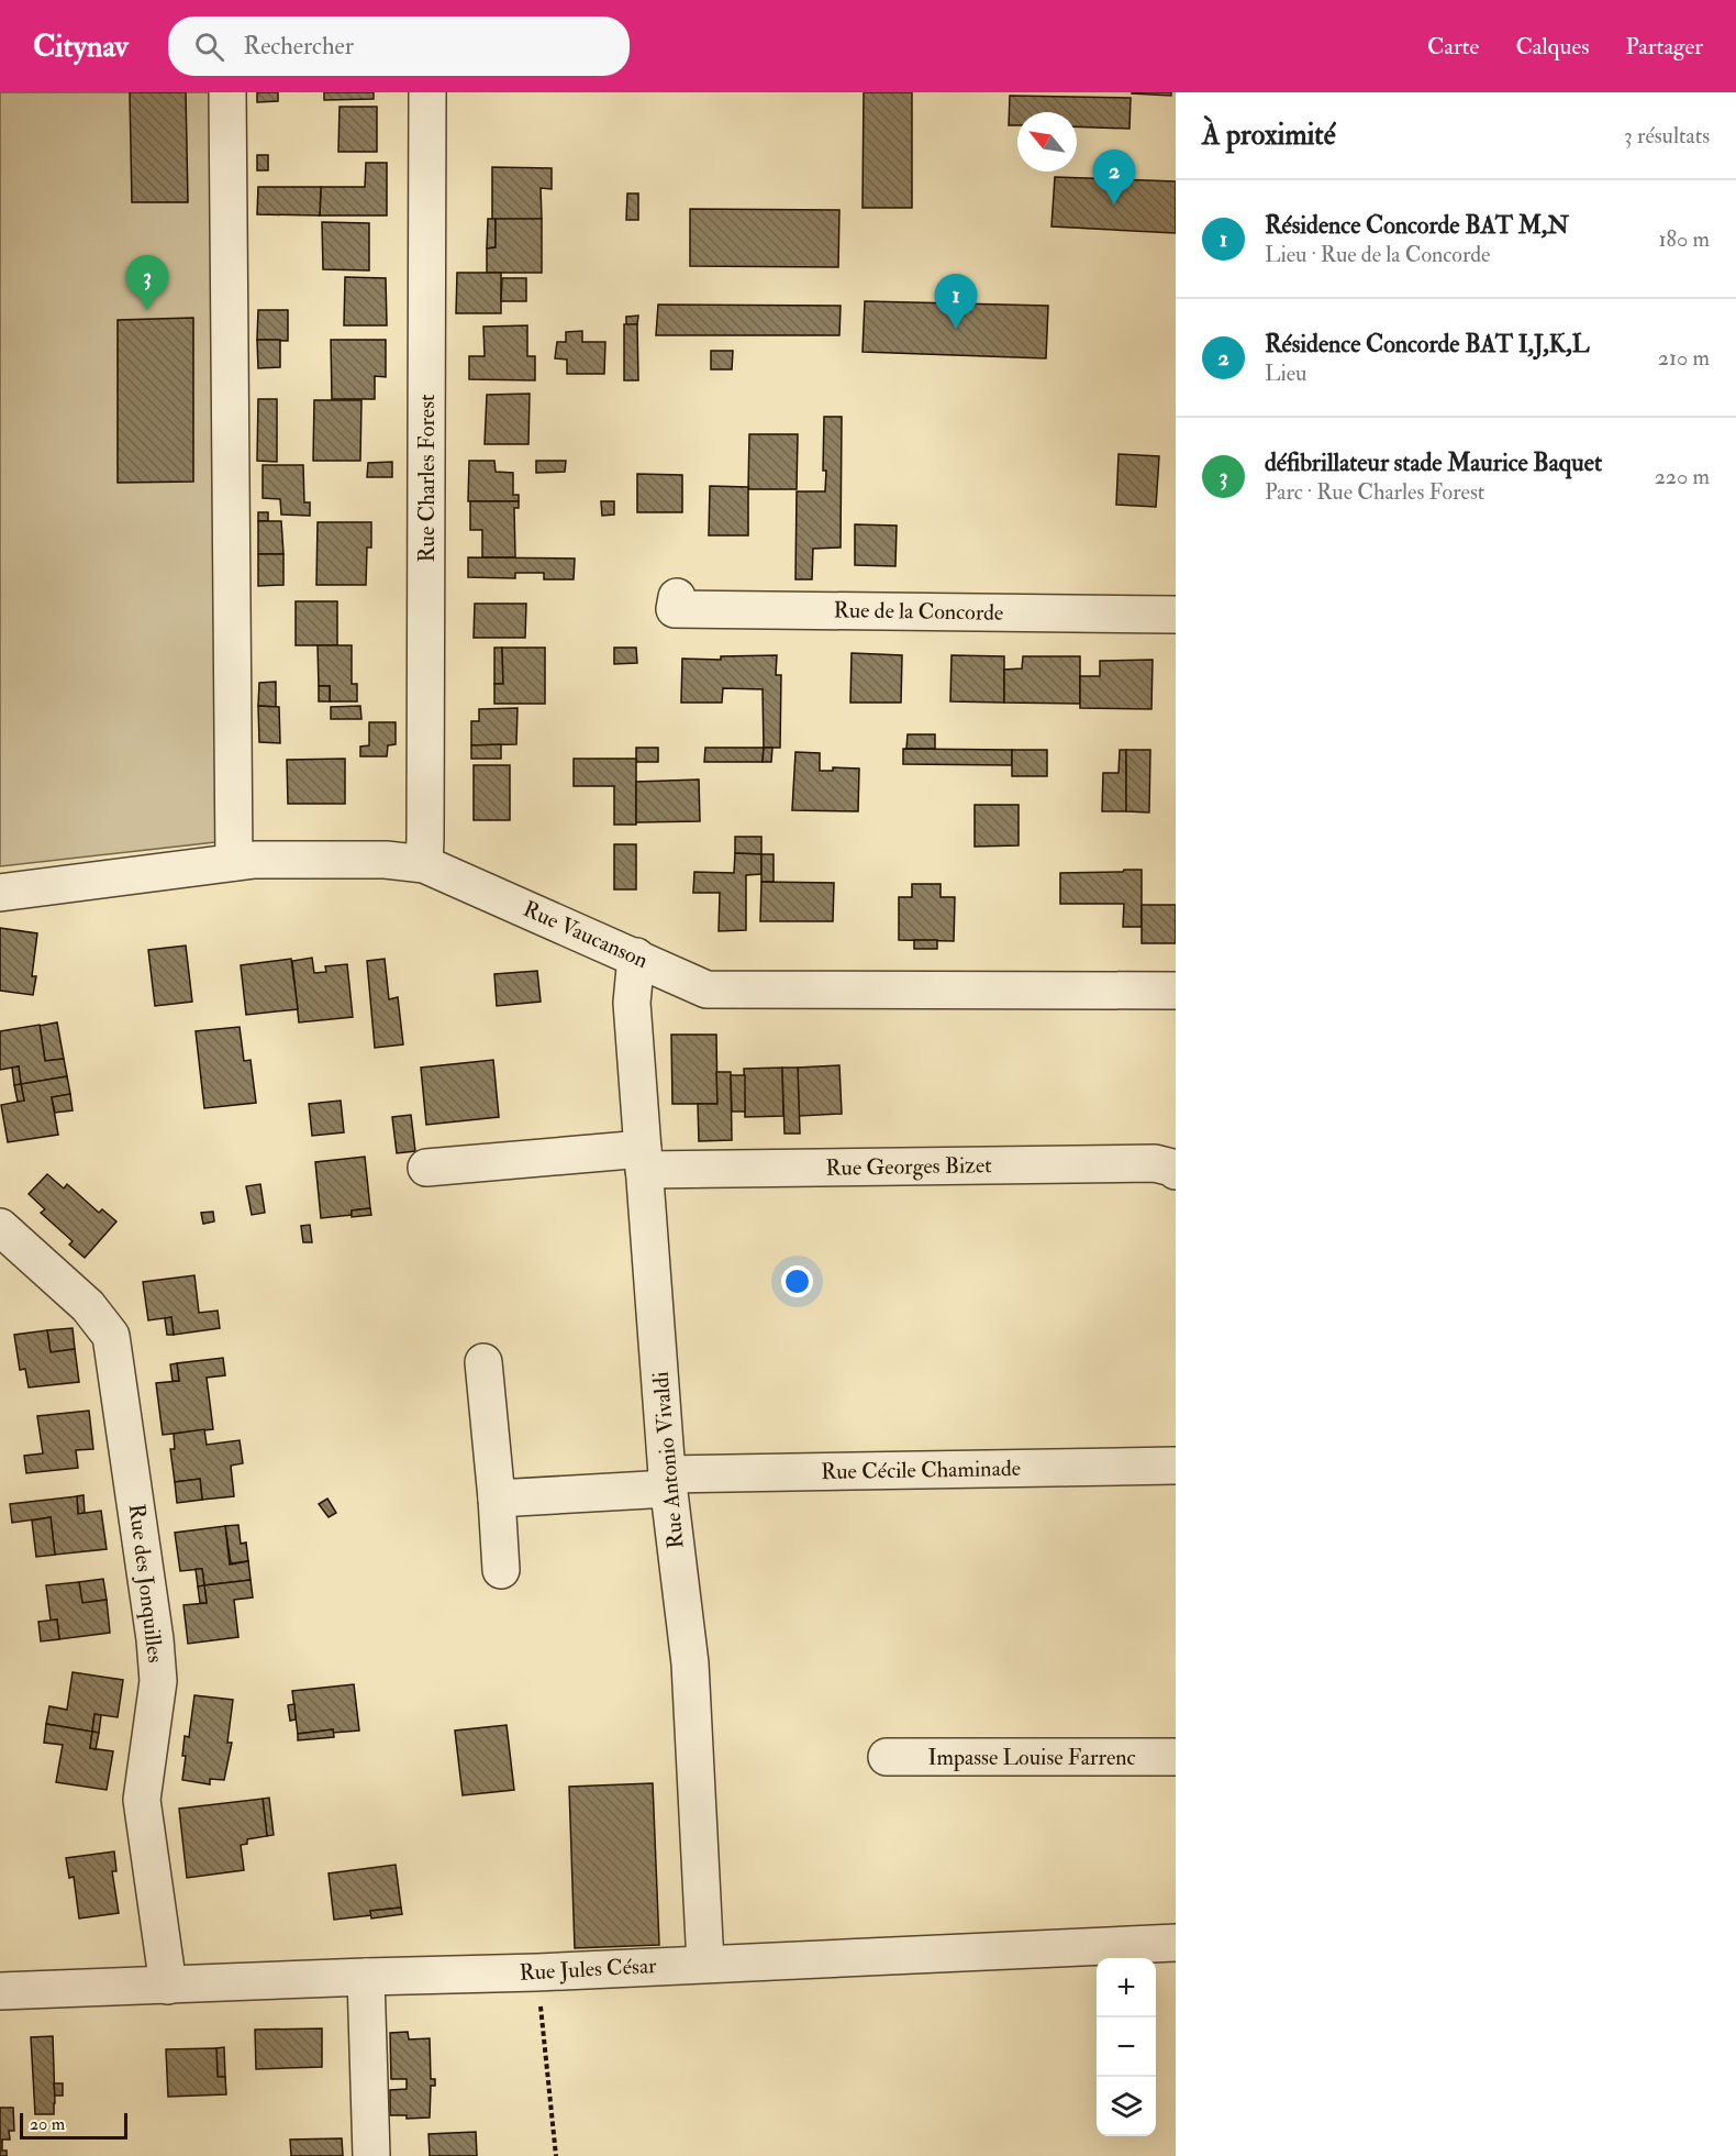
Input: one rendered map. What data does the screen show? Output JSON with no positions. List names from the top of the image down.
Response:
{
  "streets": {
    "street": [
      "Rue Charles Forest",
      "Rue de la Concorde",
      "Rue Vaucanson",
      "Rue Georges Bizet",
      "Rue Antonio Vivaldi",
      "Rue Cécile Chaminade",
      "Rue des Jonquilles",
      "Impasse Louise Farrenc",
      "Rue Jules César"
    ]
  },
  "crossings": [
    ["Rue Charles Forest", "Rue Vaucanson"],
    ["Rue Vaucanson", "Rue Antonio Vivaldi"],
    ["Rue Georges Bizet", "Rue Antonio Vivaldi"],
    ["Rue Antonio Vivaldi", "Rue Cécile Chaminade"],
    ["Rue Antonio Vivaldi", "Rue Jules César"],
    ["Rue des Jonquilles", "Rue Jules César"]
  ],
  "scale_bar": "20 m",
  "north": "top left",
  "page": {
    "header": "Citynav",
    "search": "Rechercher",
    "nav": ["Carte", "Calques", "Partager"],
    "heading": ["À proximité", "3 résultats"],
    "pins": ["2", "3", "1"],
    "list": [
      {
        "mark": "1",
        "name": "Résidence Concorde BAT M,N",
        "note": "Lieu · Rue de la Concorde",
        "value": "180 m"
      },
      {
        "mark": "2",
        "name": "Résidence Concorde BAT I,J,K,L",
        "note": "Lieu",
        "value": "210 m"
      },
      {
        "mark": "3",
        "name": "défibrillateur stade Maurice Baquet",
        "note": "Parc · Rue Charles Forest",
        "value": "220 m"
      }
    ],
    "map_buttons": ["+", "−"],
    "scale": "20 m"
  }
}
